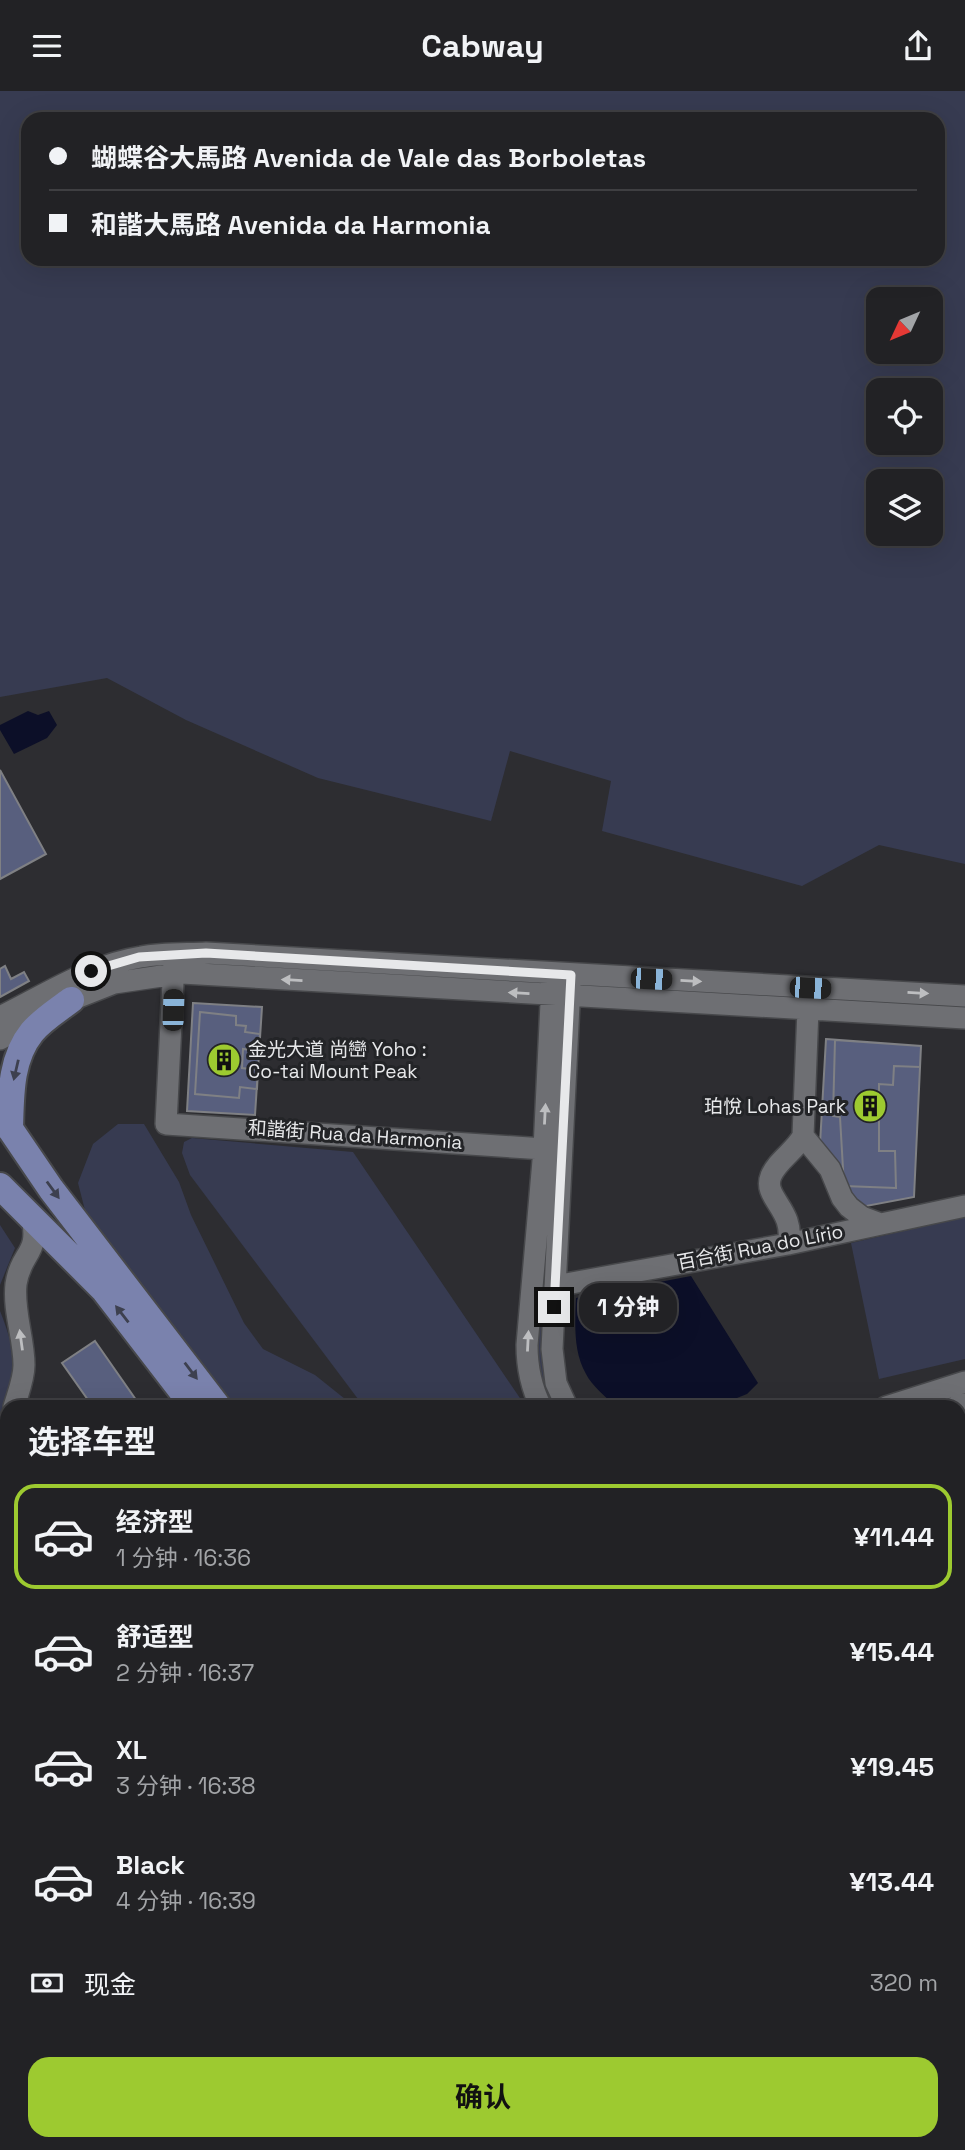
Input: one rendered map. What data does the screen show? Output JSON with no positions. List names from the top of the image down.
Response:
{
  "streets": {
    "street": ["和諧街 Rua da Harmonia", "百合街 Rua do Lírio"]
  },
  "places": {
    "building": ["金光大道 尚巒 Yoho : Co-tai Mount Peak", "珀悅 Lohas Park"]
  },
  "north": "bottom left",
  "page": {
    "header": "Cabway",
    "banner": ["蝴蝶谷大馬路 Avenida de Vale das Borboletas", "和諧大馬路 Avenida da Harmonia"],
    "bubble": "1 分钟",
    "heading": "选择车型",
    "list": [
      {
        "name": "经济型",
        "note": "1 分钟 · 16:36",
        "value": "¥11.44"
      },
      {
        "name": "舒适型",
        "note": "2 分钟 · 16:37",
        "value": "¥15.44"
      },
      {
        "name": "XL",
        "note": "3 分钟 · 16:38",
        "value": "¥19.45"
      },
      {
        "name": "Black",
        "note": "4 分钟 · 16:39",
        "value": "¥13.44"
      }
    ],
    "pay": ["现金", "320 m"],
    "buttons": "确认"
  }
}
